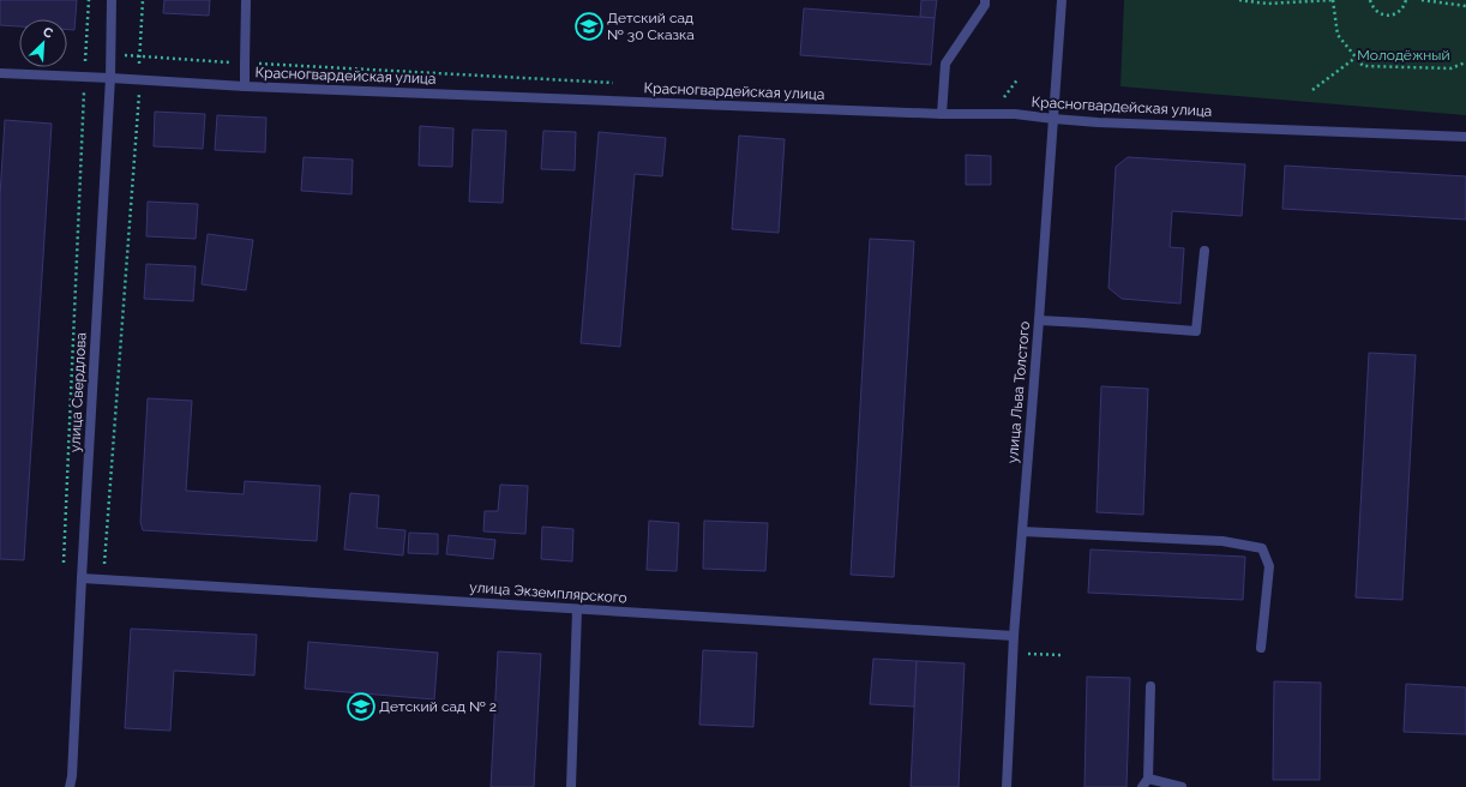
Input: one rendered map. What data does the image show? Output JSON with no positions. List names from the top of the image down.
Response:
{
  "streets": {
    "street": [
      "Красногвардейская улица",
      "улица Свердлова",
      "улица Льва Толстого",
      "улица Экземплярского"
    ]
  },
  "crossings": [
    ["Красногвардейская улица", "улица Свердлова"],
    ["Красногвардейская улица", "улица Льва Толстого"],
    ["улица Свердлова", "улица Экземплярского"],
    ["улица Льва Толстого", "улица Экземплярского"]
  ],
  "parks": ["Молодёжный"],
  "places": {
    "school or university": ["Детский сад № 30 Сказка", "Детский сад № 2"]
  },
  "north": "top right"
}
